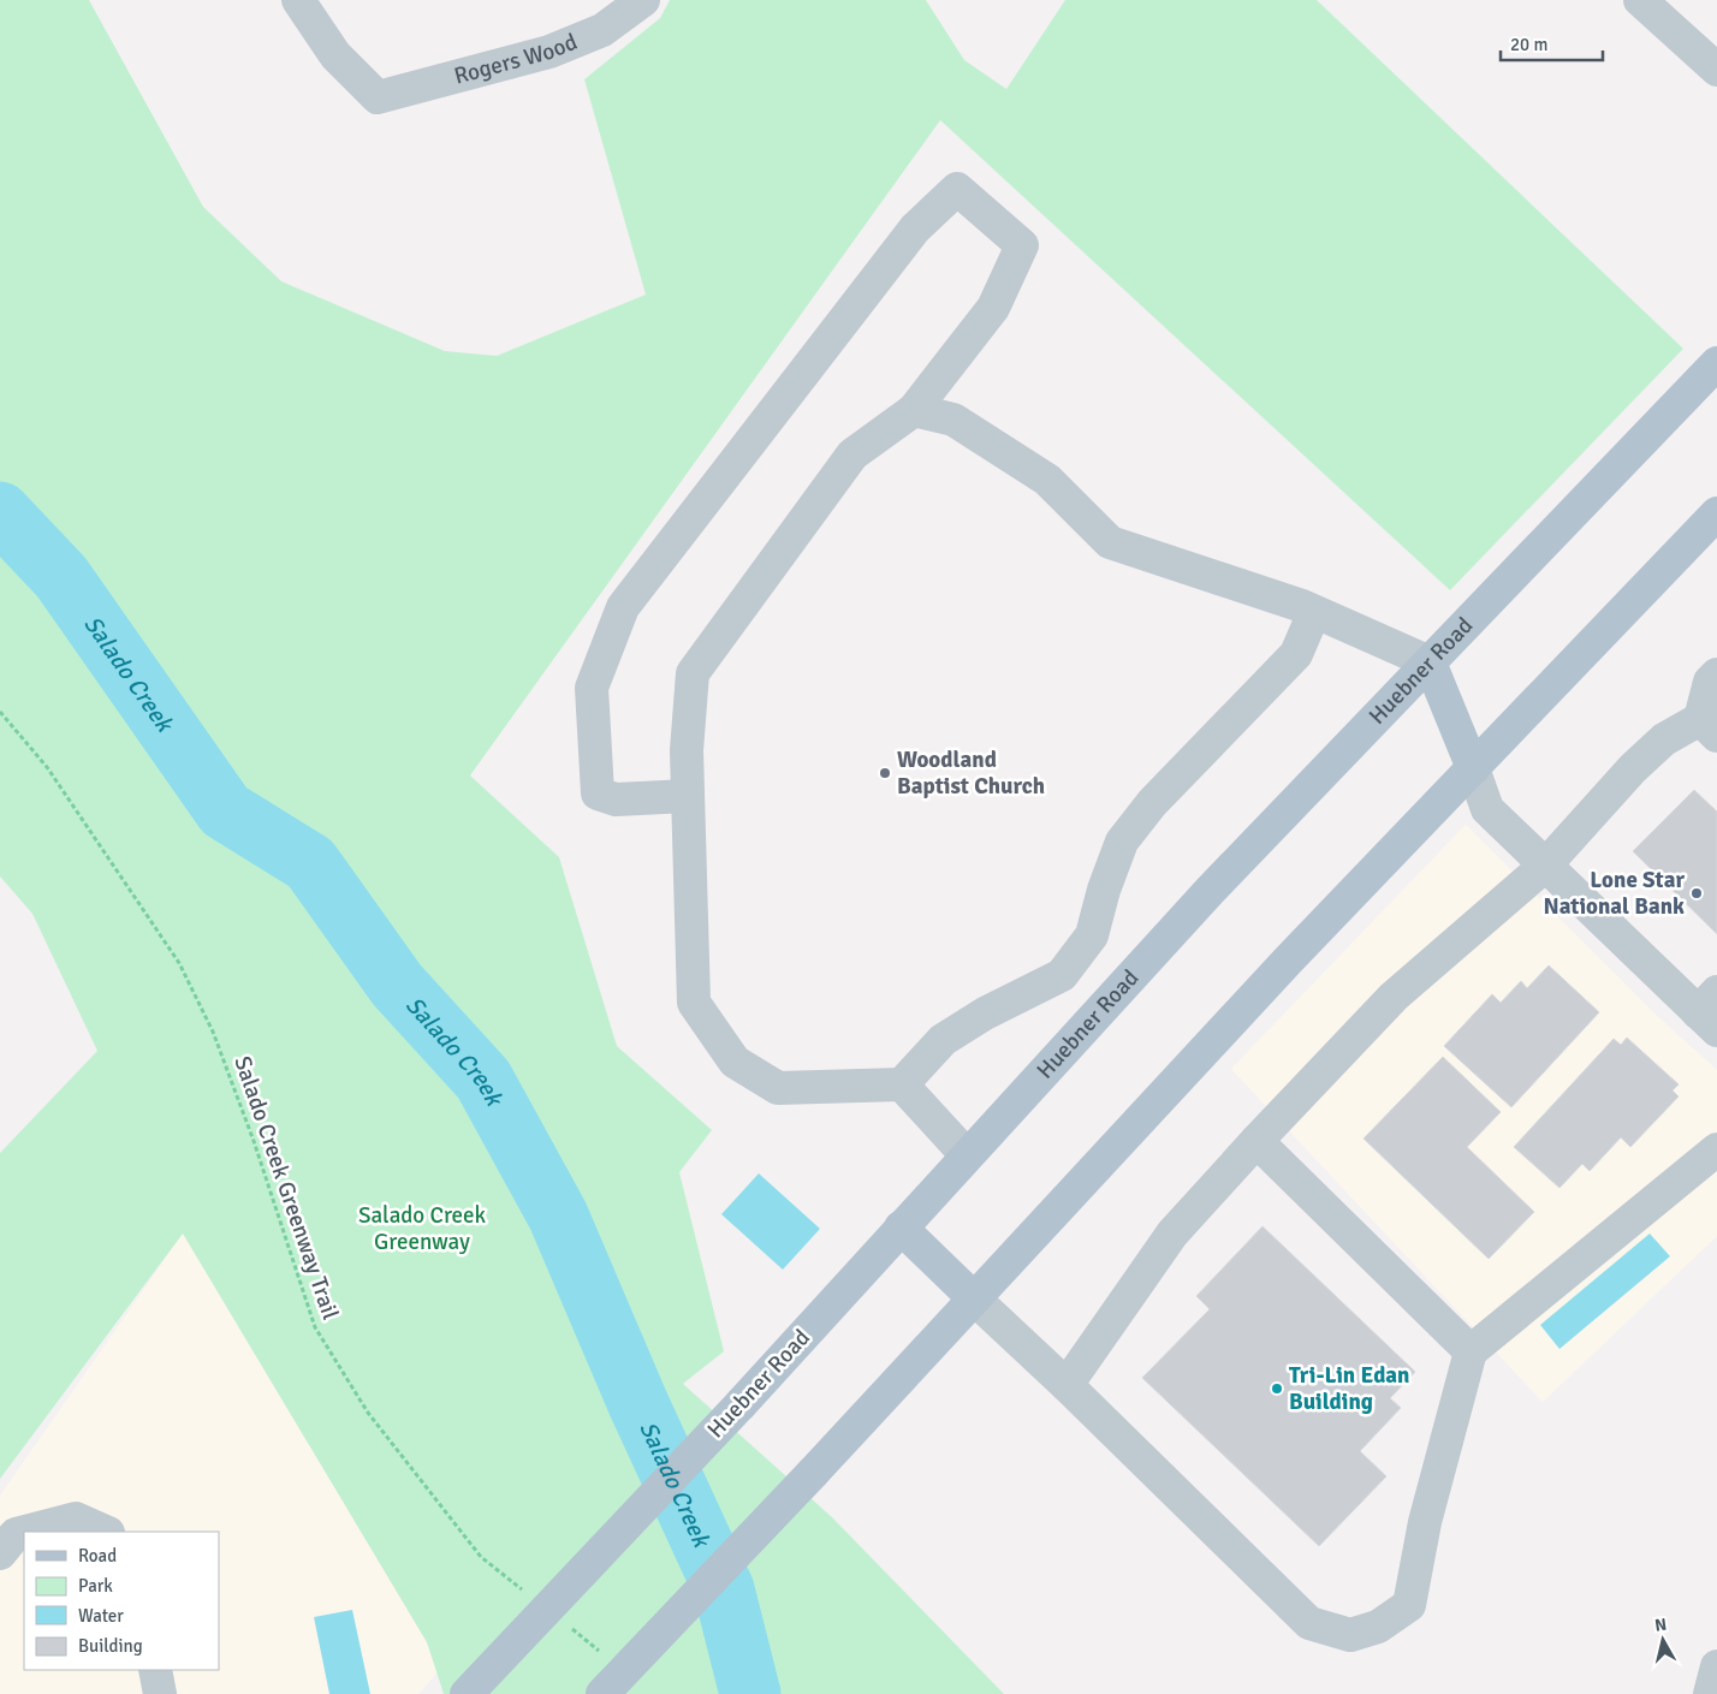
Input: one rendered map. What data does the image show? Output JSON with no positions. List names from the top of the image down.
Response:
{
  "streets": {
    "main road": ["Huebner Road"],
    "street": ["Rogers Wood"],
    "path": ["Salado Creek Greenway Trail"]
  },
  "water": ["Salado Creek"],
  "parks": ["Salado Creek Greenway"],
  "places": ["Woodland Baptist Church", "Lone Star National Bank", "Tri-Lin Edan Building"],
  "legend": [
    "Road",
    "Park",
    "Water",
    "Building"
  ],
  "scale_bar": "20 m",
  "north": "top"
}
